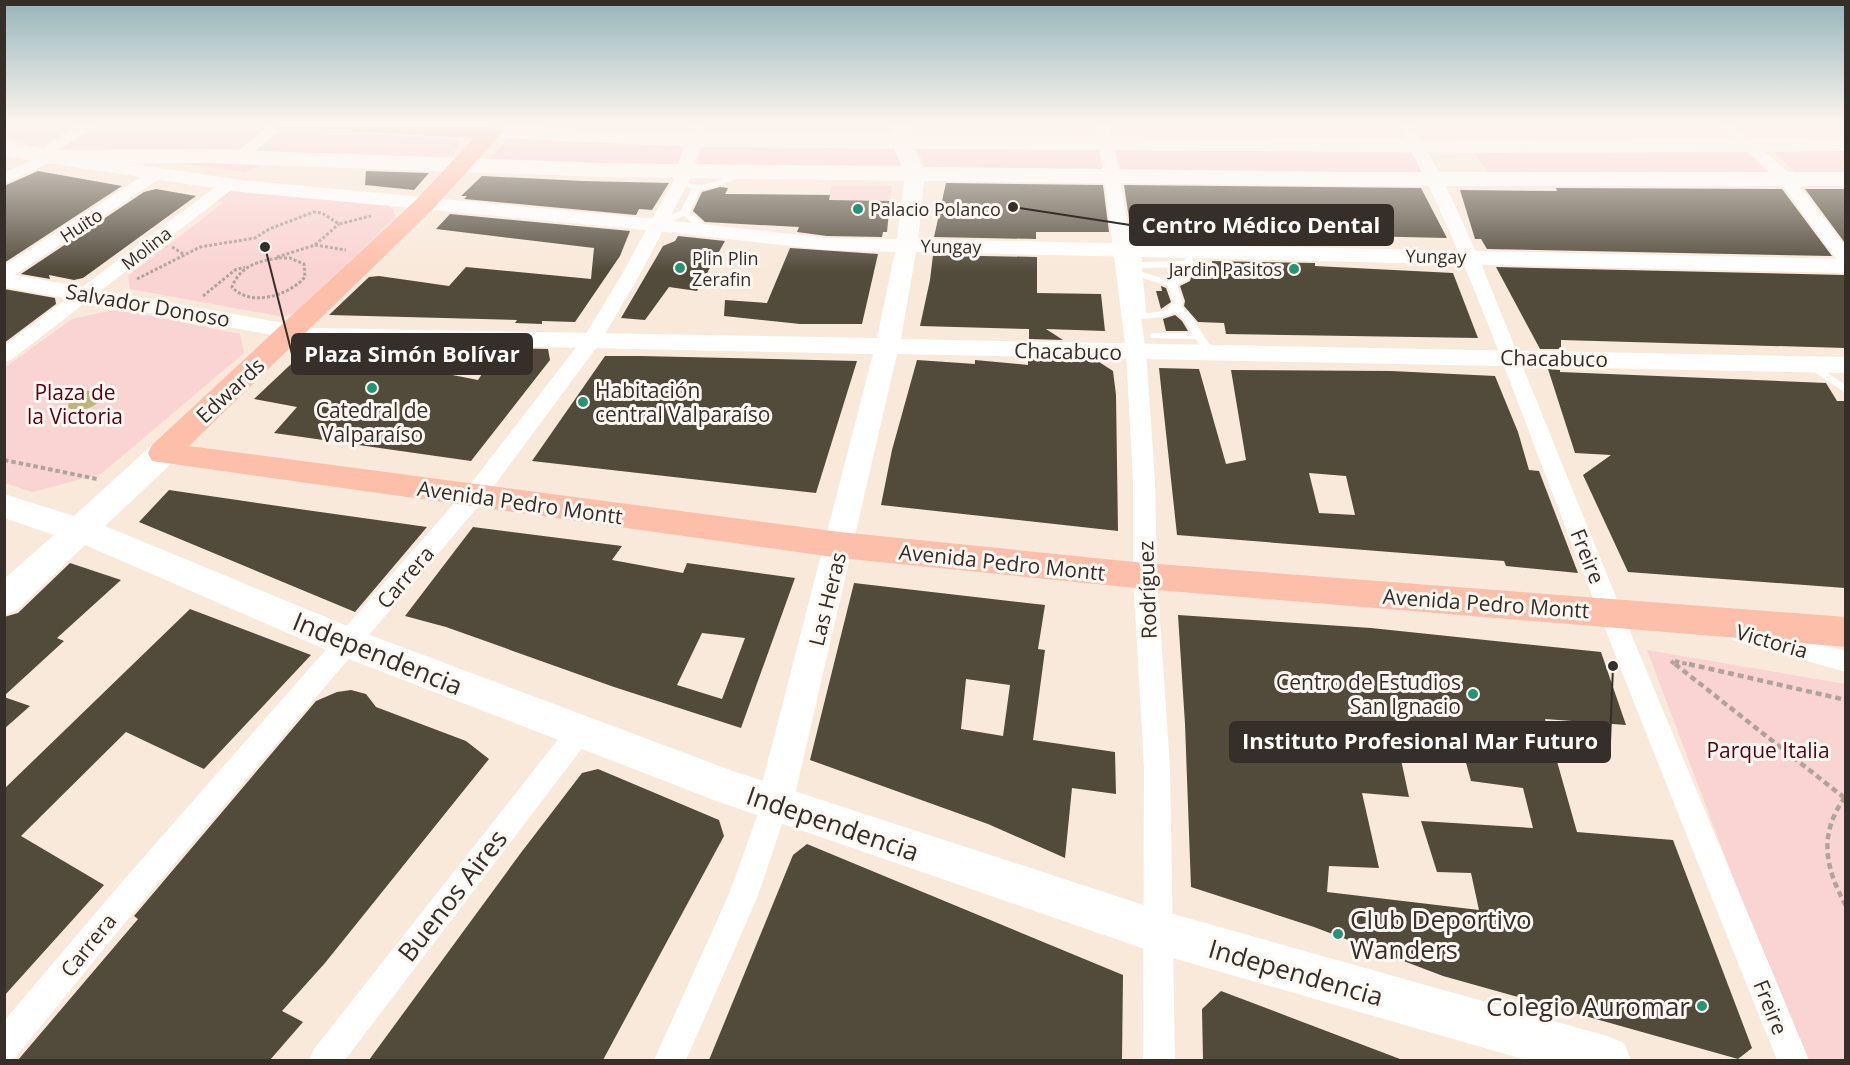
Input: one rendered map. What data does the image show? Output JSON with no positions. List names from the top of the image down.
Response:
{
  "streets": {
    "main road": ["Edwards", "Avenida Pedro Montt", "Independencia"],
    "street": [
      "Huito",
      "Yungay",
      "Molina",
      "Salvador Donoso",
      "Chacabuco",
      "Freire",
      "Carrera",
      "Rodríguez",
      "Las Heras",
      "Victoria",
      "Buenos Aires"
    ]
  },
  "crossings": [
    ["Huito", "Yungay"],
    ["Yungay", "Molina"],
    ["Yungay", "Edwards"],
    ["Yungay", "Freire"],
    ["Yungay", "Carrera"],
    ["Yungay", "Rodríguez"],
    ["Yungay", "Las Heras"],
    ["Molina", "Salvador Donoso"],
    ["Salvador Donoso", "Chacabuco"],
    ["Salvador Donoso", "Edwards"],
    ["Chacabuco", "Edwards"],
    ["Chacabuco", "Freire"],
    ["Chacabuco", "Carrera"],
    ["Chacabuco", "Rodríguez"],
    ["Chacabuco", "Las Heras"],
    ["Edwards", "Avenida Pedro Montt"],
    ["Edwards", "Independencia"],
    ["Avenida Pedro Montt", "Freire"],
    ["Avenida Pedro Montt", "Carrera"],
    ["Avenida Pedro Montt", "Rodríguez"],
    ["Avenida Pedro Montt", "Las Heras"],
    ["Avenida Pedro Montt", "Victoria"],
    ["Carrera", "Independencia"],
    ["Rodríguez", "Independencia"],
    ["Las Heras", "Independencia"],
    ["Independencia", "Buenos Aires"]
  ],
  "parks": ["Plaza de la Victoria", "Parque Italia"],
  "places": [
    "Centro Médico Dental",
    "Palacio Polanco",
    "Plaza Simón Bolívar",
    "Plin Plin Zerafin",
    "Jardin Pasitos",
    "Catedral de Valparaíso",
    "Habitación central Valparaíso",
    "Instituto Profesional Mar Futuro",
    "Centro de Estudios San Ignacio",
    "Club Deportivo Wanders",
    "Colegio Auromar"
  ]
}
